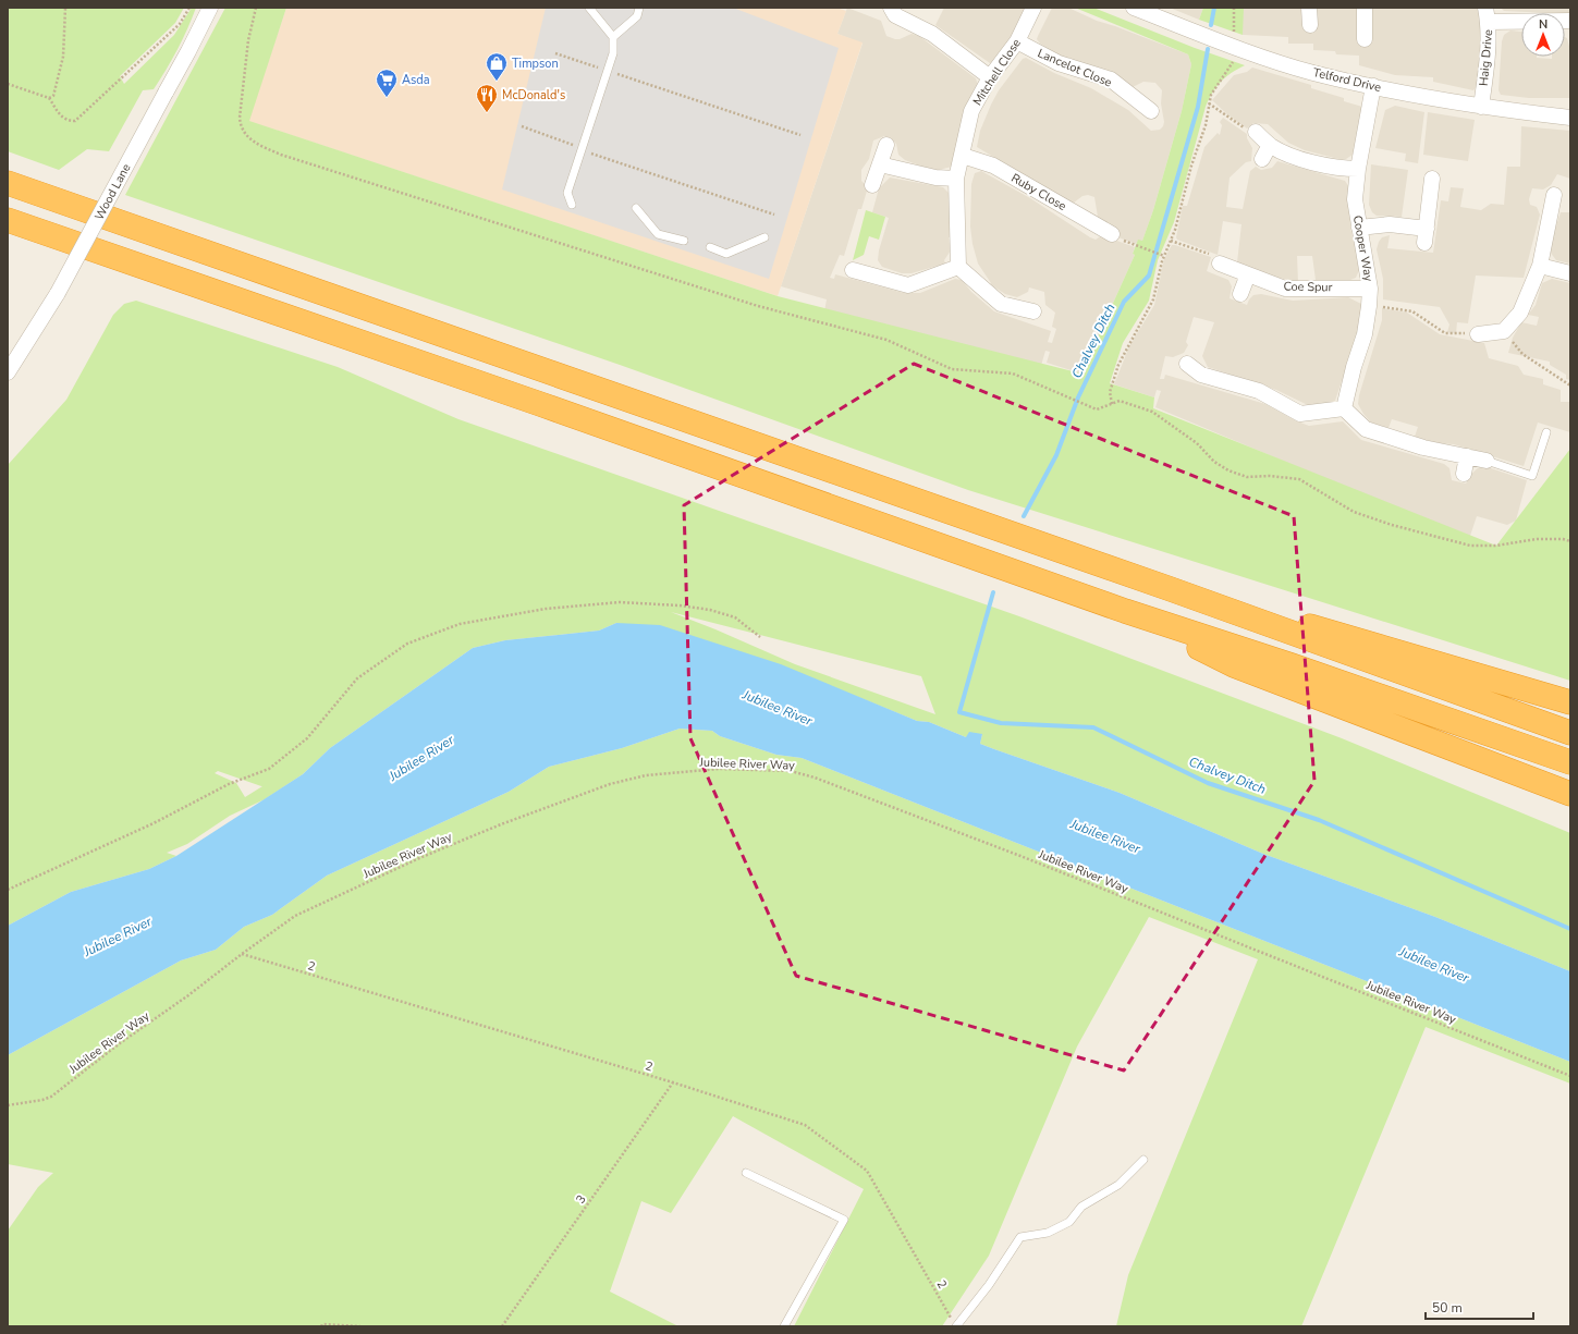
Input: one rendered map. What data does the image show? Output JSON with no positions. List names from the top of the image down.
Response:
{
  "streets": {
    "street": [
      "Haig Drive",
      "Lancelot Close",
      "Mitchell Close",
      "Telford Drive",
      "Wood Lane",
      "Ruby Close",
      "Cooper Way",
      "Coe Spur"
    ],
    "path": ["Jubilee River Way", "2", "3"]
  },
  "crossings": [
    ["Haig Drive", "Telford Drive"],
    ["Lancelot Close", "Mitchell Close"],
    ["Mitchell Close", "Ruby Close"],
    ["Telford Drive", "Cooper Way"],
    ["Cooper Way", "Coe Spur"],
    ["Jubilee River Way", "2"],
    ["2", "3"]
  ],
  "water": ["Chalvey Ditch", "Jubilee River"],
  "places": {
    "shop": ["Timpson"],
    "supermarket": ["Asda"],
    "restaurant": ["McDonald's"]
  },
  "scale_bar": "50 m",
  "north": "top"
}
